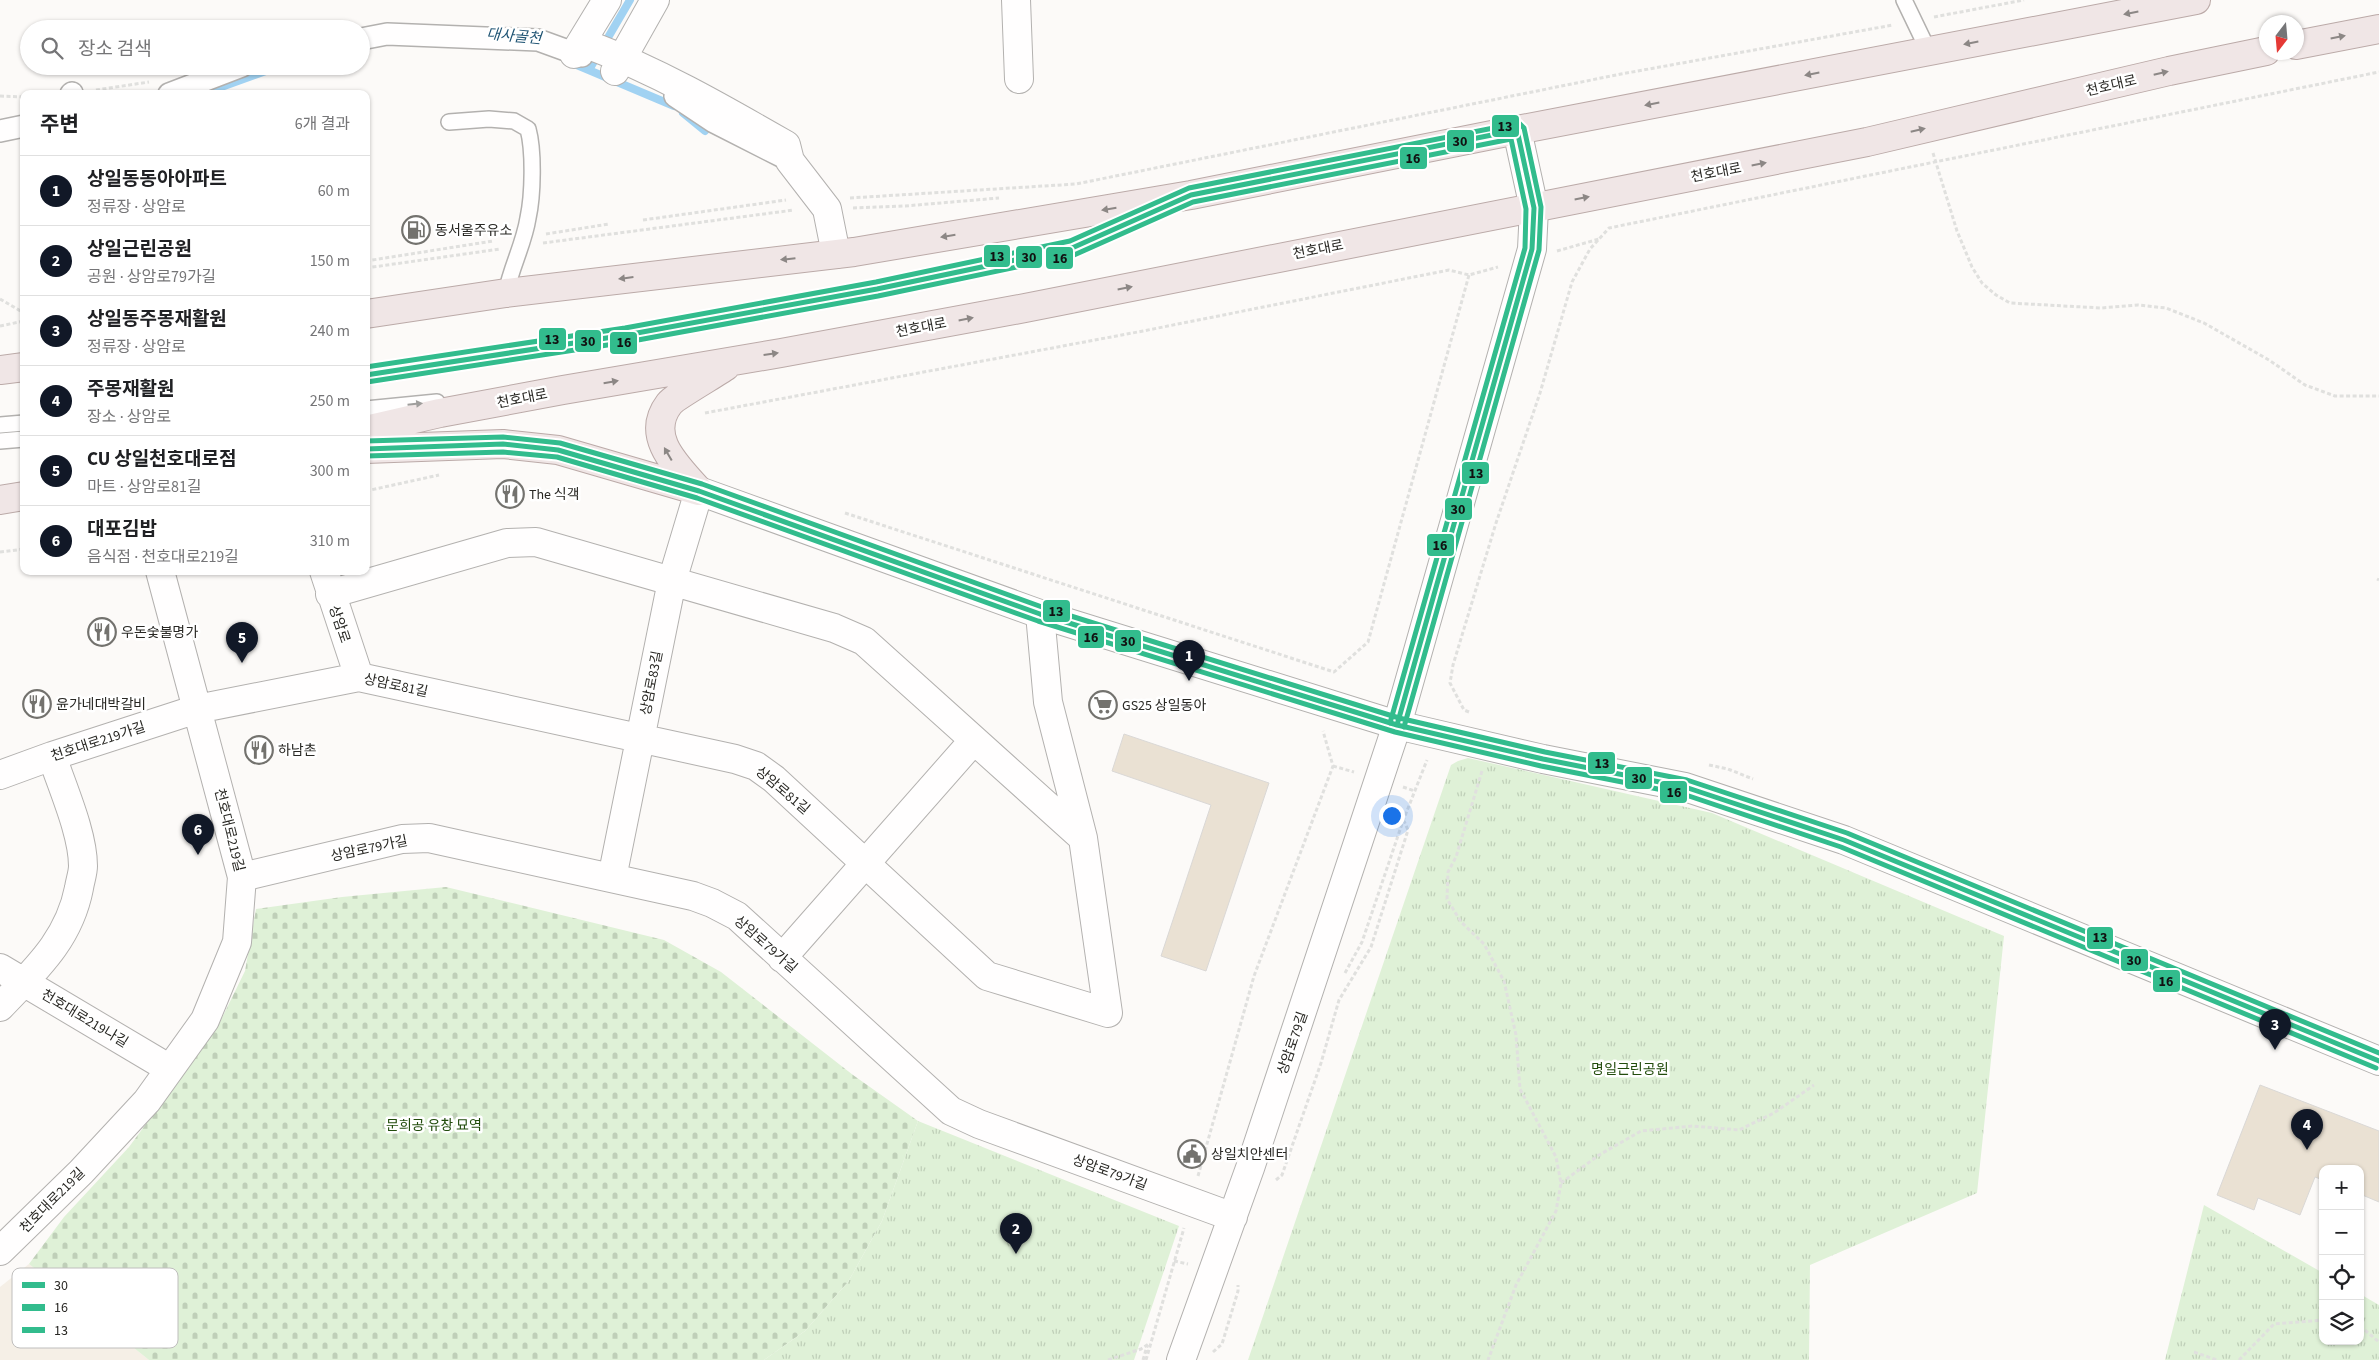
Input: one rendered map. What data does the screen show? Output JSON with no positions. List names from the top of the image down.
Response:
{
  "streets": {
    "main road": ["천호대로"],
    "street": [
      "상암로",
      "상암로83길",
      "상암로81길",
      "천호대로219가길",
      "천호대로219길",
      "상암로79가길",
      "천호대로219나길",
      "상암로79길"
    ]
  },
  "crossings": [
    ["천호대로", "상암로79길"],
    ["상암로", "상암로81길"],
    ["상암로83길", "상암로81길"],
    ["상암로83길", "상암로79가길"],
    ["상암로81길", "천호대로219가길"],
    ["상암로81길", "천호대로219길"],
    ["천호대로219가길", "천호대로219길"],
    ["천호대로219길", "상암로79가길"],
    ["천호대로219길", "천호대로219나길"],
    ["상암로79가길", "상암로79길"]
  ],
  "water": ["대사골천"],
  "parks": ["명일근린공원", "문희공 유창 묘역"],
  "places": {
    "fuel station": ["동서울주유소"],
    "restaurant": [
      "The 식객",
      "우돈숯불명가",
      "윤가네대박갈비",
      "하남촌"
    ],
    "supermarket": ["GS25 상일동아"],
    "public building": ["상일치안센터"]
  },
  "lines": ["transit line 13", "transit line 30", "transit line 16"],
  "legend": ["30", "16", "13"],
  "north": "bottom",
  "page": {
    "search": "장소 검색",
    "heading": ["주변", "6개 결과"],
    "list": [
      {
        "mark": "1",
        "name": "상일동동아아파트",
        "note": "정류장 · 상암로",
        "value": "60 m"
      },
      {
        "mark": "2",
        "name": "상일근린공원",
        "note": "공원 · 상암로79가길",
        "value": "150 m"
      },
      {
        "mark": "3",
        "name": "상일동주몽재활원",
        "note": "정류장 · 상암로",
        "value": "240 m"
      },
      {
        "mark": "4",
        "name": "주몽재활원",
        "note": "장소 · 상암로",
        "value": "250 m"
      },
      {
        "mark": "5",
        "name": "CU 상일천호대로점",
        "note": "마트 · 상암로81길",
        "value": "300 m"
      },
      {
        "mark": "6",
        "name": "대포김밥",
        "note": "음식점 · 천호대로219길",
        "value": "310 m"
      }
    ],
    "pins": [
      "5",
      "1",
      "6",
      "3",
      "4",
      "2"
    ],
    "map_buttons": ["+", "−"]
  }
}
